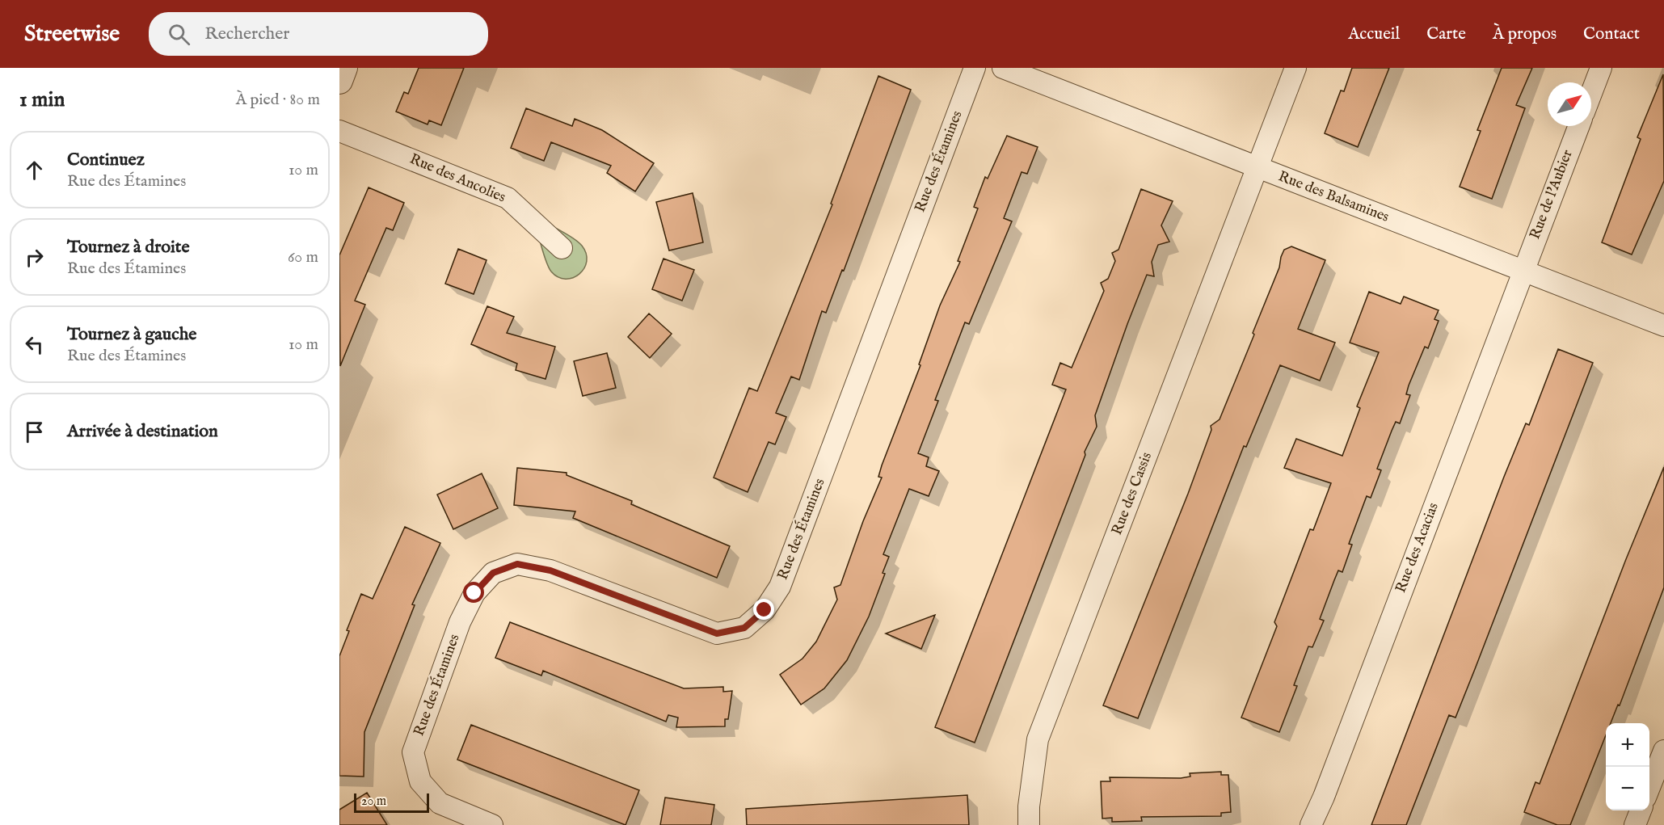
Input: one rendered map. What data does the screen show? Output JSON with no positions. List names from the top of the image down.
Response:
{
  "streets": {
    "street": [
      "Rue des Étamines",
      "Rue des Ancolies",
      "Rue de l'Aubier",
      "Rue des Balsamines",
      "Rue des Cassis",
      "Rue des Acacias"
    ]
  },
  "crossings": [
    ["Rue de l'Aubier", "Rue des Balsamines"],
    ["Rue de l'Aubier", "Rue des Acacias"],
    ["Rue des Balsamines", "Rue des Cassis"],
    ["Rue des Balsamines", "Rue des Acacias"]
  ],
  "scale_bar": "20 m",
  "north": "top right",
  "page": {
    "header": "Streetwise",
    "search": "Rechercher",
    "nav": [
      "Accueil",
      "Carte",
      "À propos",
      "Contact"
    ],
    "heading": ["1 min", "À pied · 80 m"],
    "list": [
      ["Continuez", "Rue des Étamines", "10 m"],
      ["Tournez à droite", "Rue des Étamines", "60 m"],
      ["Tournez à gauche", "Rue des Étamines", "10 m"],
      "Arrivée à destination"
    ],
    "map_buttons": ["+", "−"],
    "scale": "20 m"
  }
}
